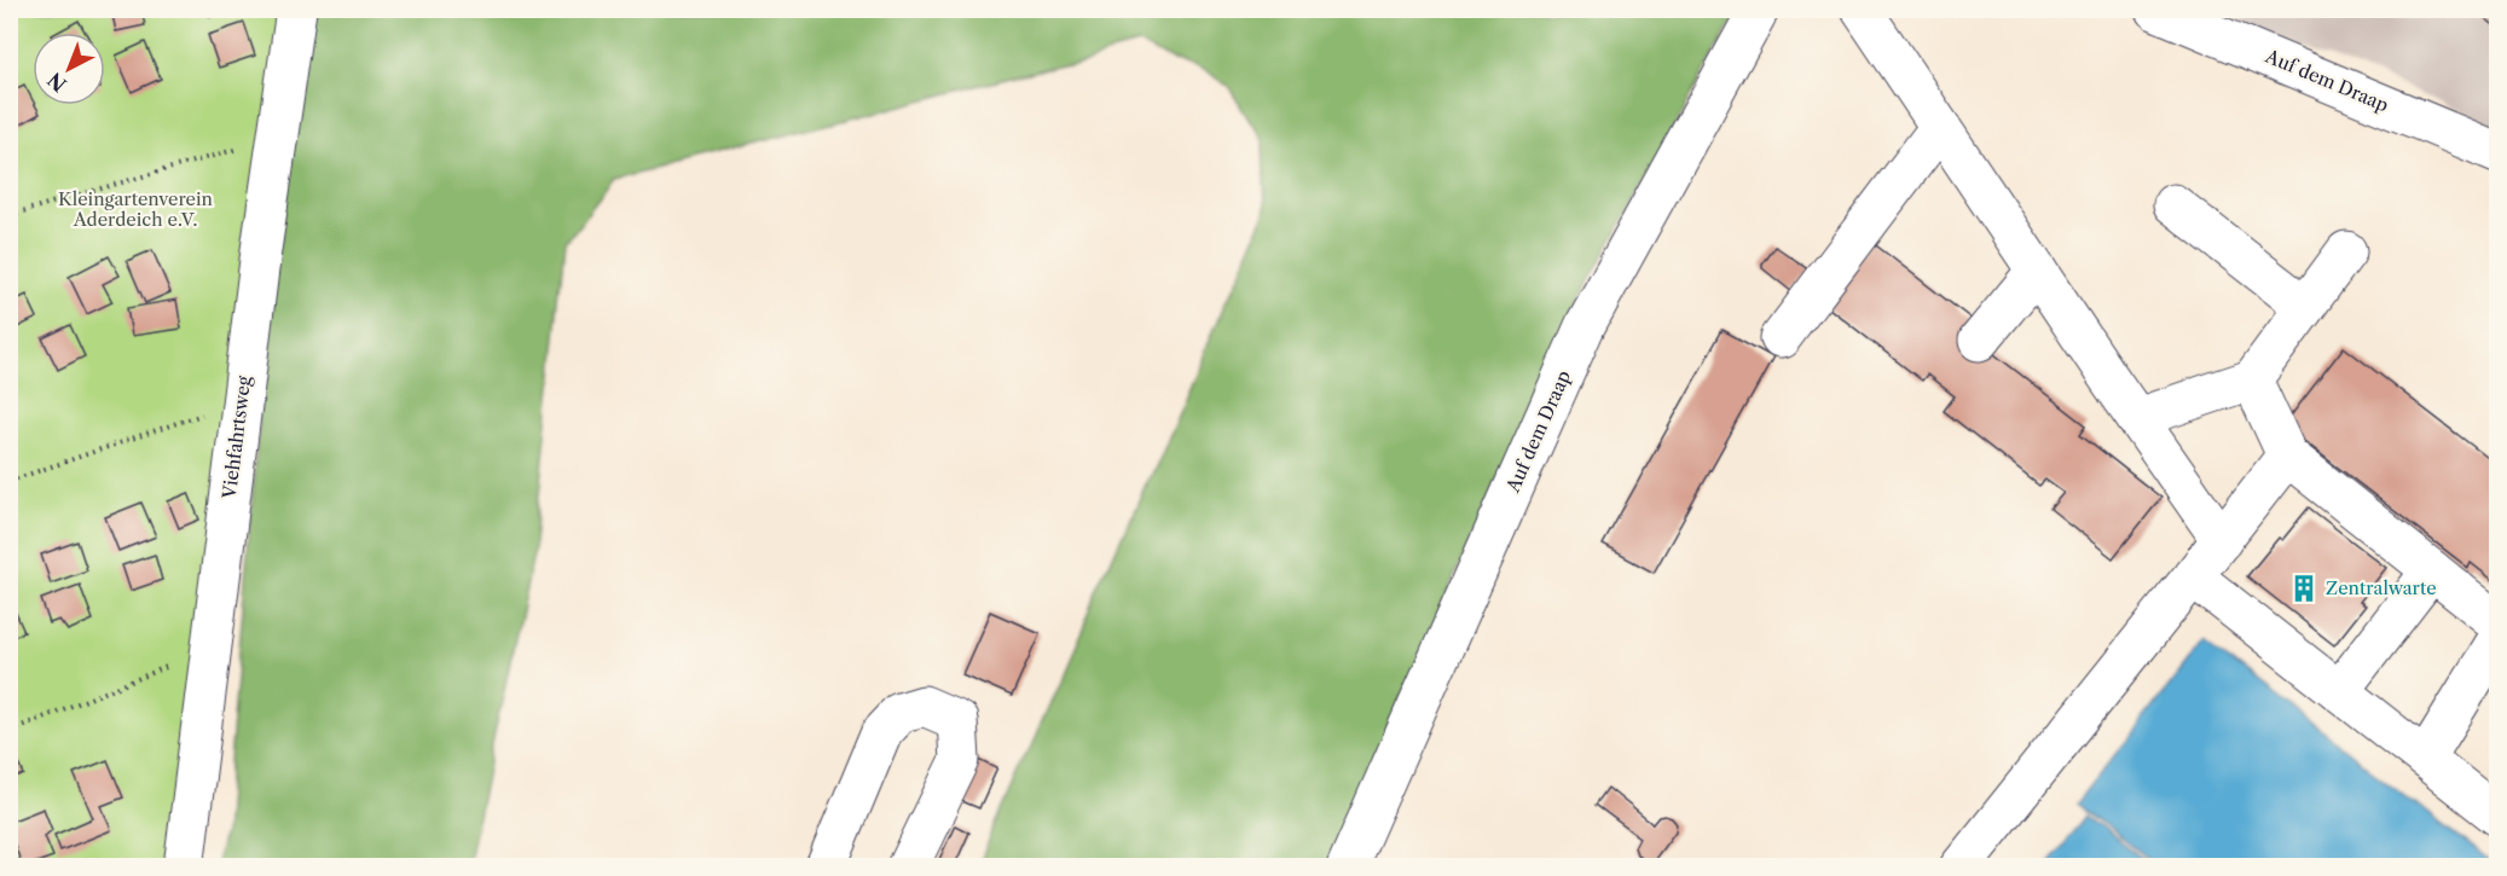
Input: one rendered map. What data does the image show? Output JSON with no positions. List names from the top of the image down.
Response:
{
  "streets": {
    "street": ["Auf dem Draap", "Viehfahrtsweg"]
  },
  "parks": ["Kleingartenverein Aderdeich e.V."],
  "places": {
    "building": ["Zentralwarte"]
  },
  "north": "bottom left"
}
